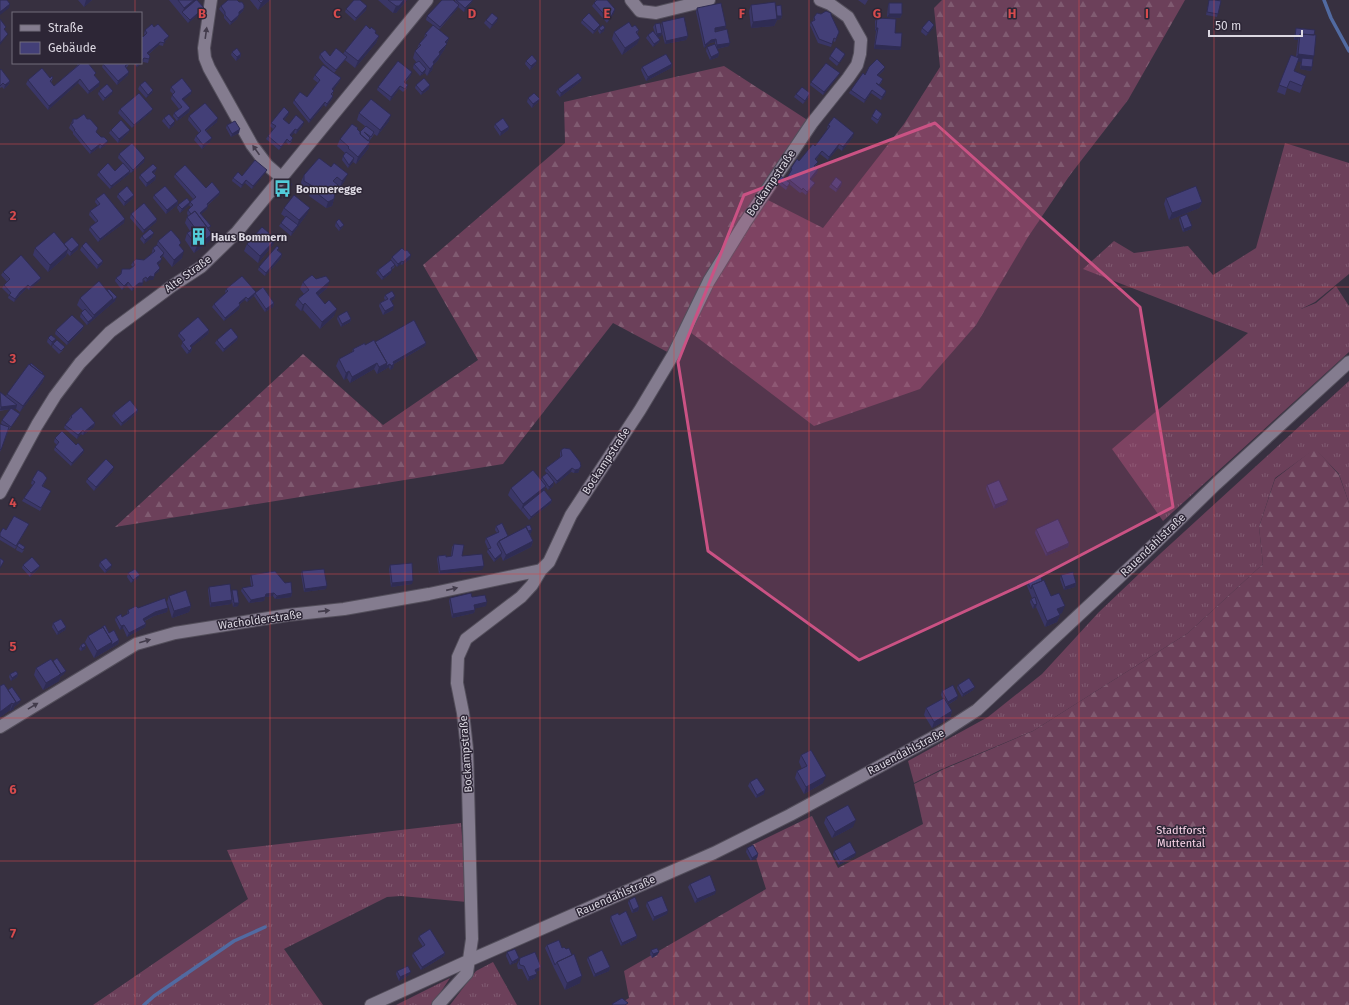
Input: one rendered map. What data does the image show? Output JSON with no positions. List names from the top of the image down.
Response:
{
  "streets": {
    "street": [
      "Bockampstraße",
      "Alte Straße",
      "Rauendahlstraße",
      "Wacholderstraße"
    ]
  },
  "crossings": [
    ["Bockampstraße", "Rauendahlstraße"],
    ["Bockampstraße", "Wacholderstraße"]
  ],
  "one_way": ["Wacholderstraße"],
  "parks": ["Stadtforst Muttental"],
  "places": {
    "bus stop": ["Bommeregge"],
    "building": ["Haus Bommern"]
  },
  "legend": ["Straße", "Gebäude"],
  "scale_bar": "50 m",
  "grid": {
    "columns": [
      "B",
      "C",
      "D",
      "E",
      "F",
      "G",
      "H",
      "I"
    ],
    "rows": [
      "2",
      "3",
      "4",
      "5",
      "6",
      "7"
    ]
  }
}
